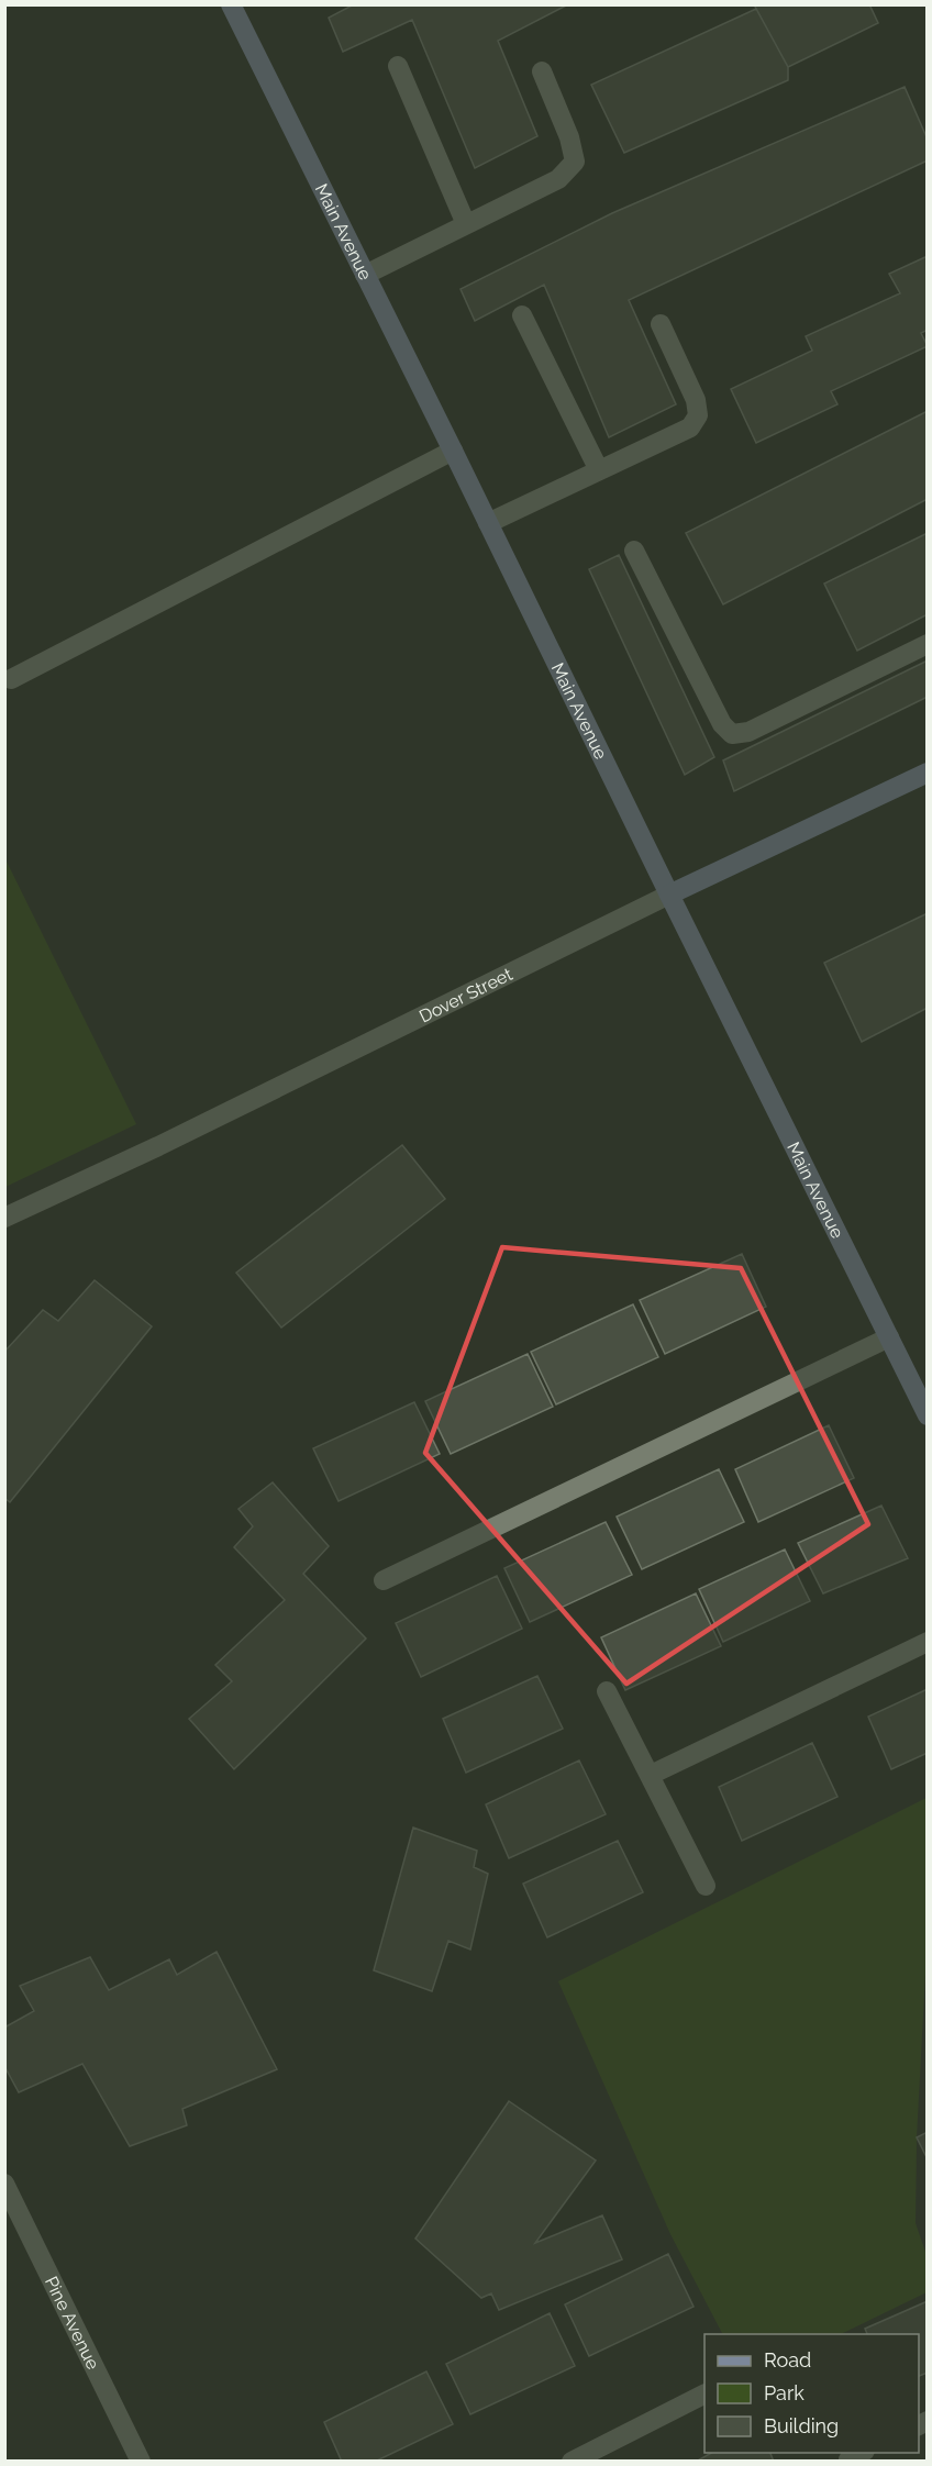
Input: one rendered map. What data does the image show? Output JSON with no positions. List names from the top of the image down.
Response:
{
  "streets": {
    "street": ["Main Avenue", "Dover Street", "Pine Avenue"]
  },
  "crossings": [
    ["Main Avenue", "Dover Street"]
  ],
  "legend": ["Road", "Park", "Building"]
}
